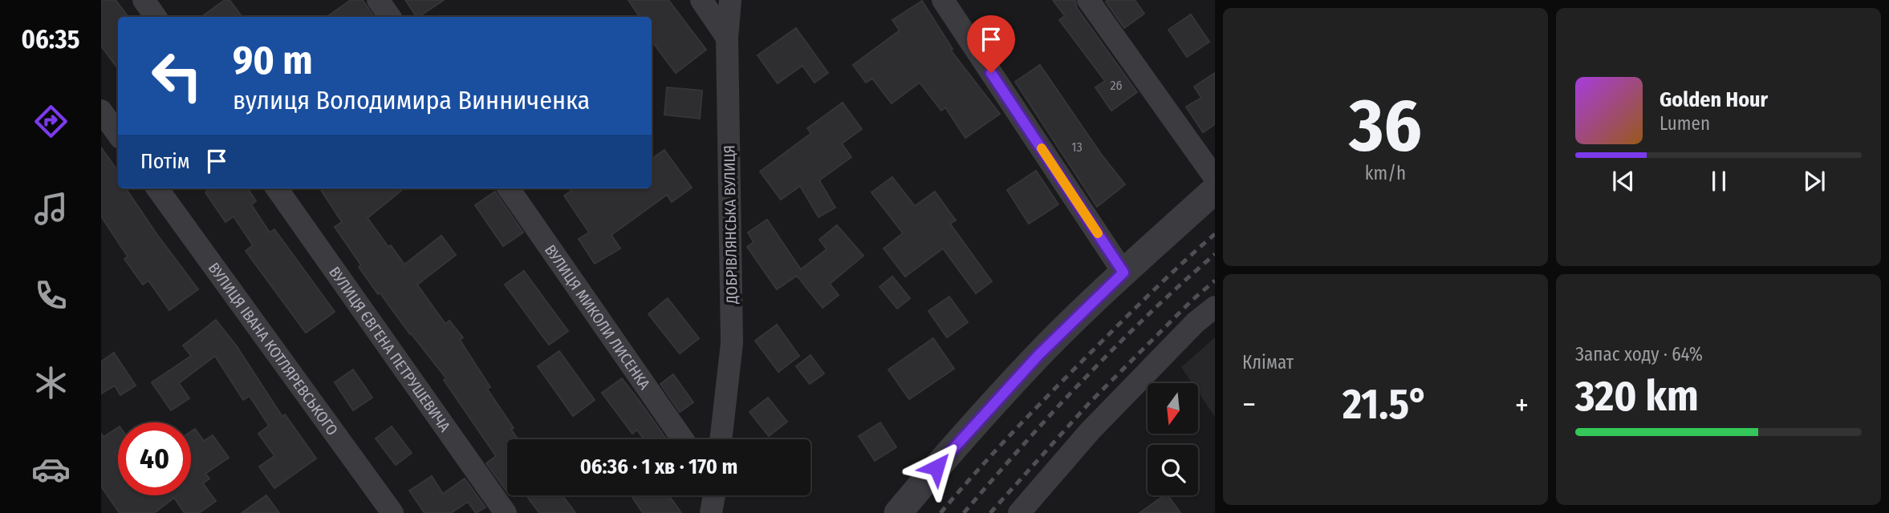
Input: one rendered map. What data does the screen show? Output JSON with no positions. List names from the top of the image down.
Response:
{
  "streets": {
    "street": [
      "ДОБРІВЛЯНСЬКА ВУЛИЦЯ",
      "ВУЛИЦЯ МИКОЛИ ЛИСЕНКА",
      "ВУЛИЦЯ ЄВГЕНА ПЕТРУШЕВИЧА",
      "ВУЛИЦЯ ІВАНА КОТЛЯРЕВСЬКОГО"
    ]
  },
  "house_numbers": ["26", "13"],
  "north": "bottom",
  "page": {
    "tabs": "06:35",
    "tile": [
      ["36", "km/h"],
      "Клімат",
      ["Запас ходу · 64%", "320 km"]
    ],
    "turn": ["90 m", "вулиця Володимира Винниченка"],
    "song": ["Golden Hour", "Lumen"],
    "then": "Потім",
    "heat": ["−", "21.5°", "+"],
    "limit": "40",
    "trip": "06:36 · 1 хв · 170 m"
  }
}
